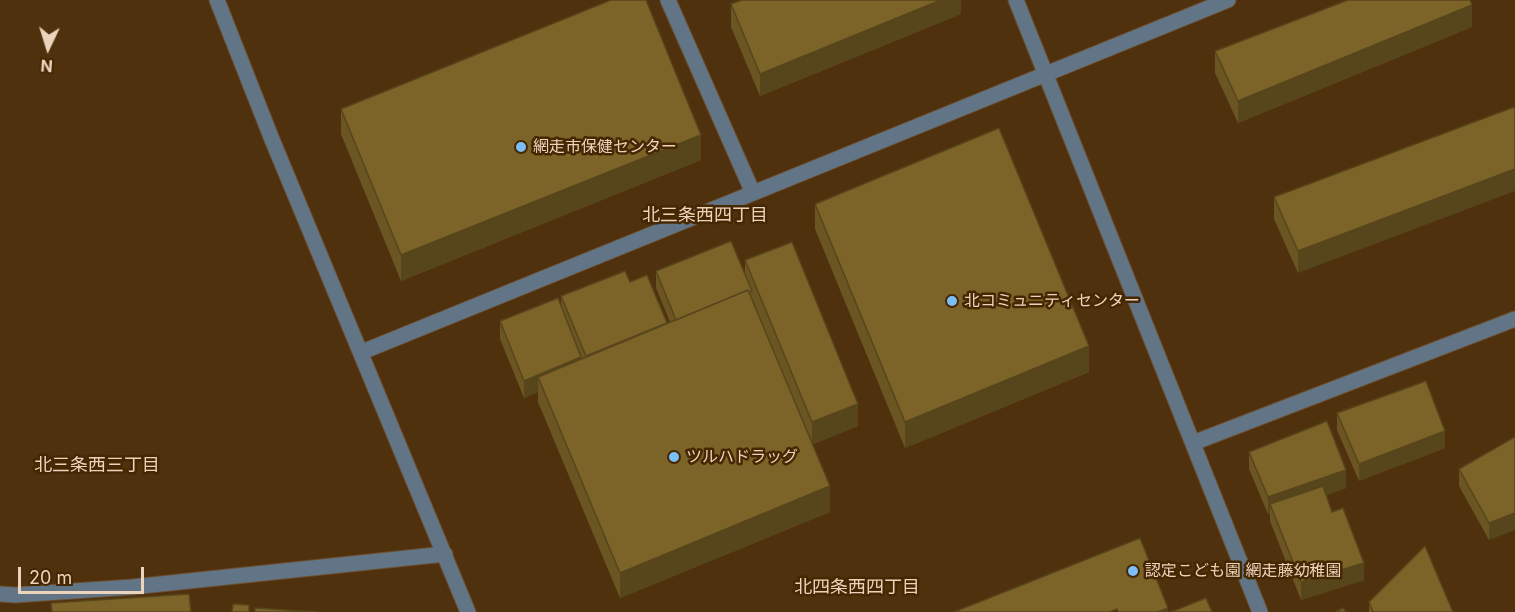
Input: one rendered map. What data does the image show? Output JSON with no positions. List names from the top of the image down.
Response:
{
  "districts": ["北三条西四丁目", "北三条西三丁目", "北四条西四丁目"],
  "places": [
    "網走市保健センター",
    "北コミュニティセンター",
    "ツルハドラッグ",
    "認定こども園 網走藤幼稚園"
  ],
  "scale_bar": "20 m",
  "north": "bottom"
}
